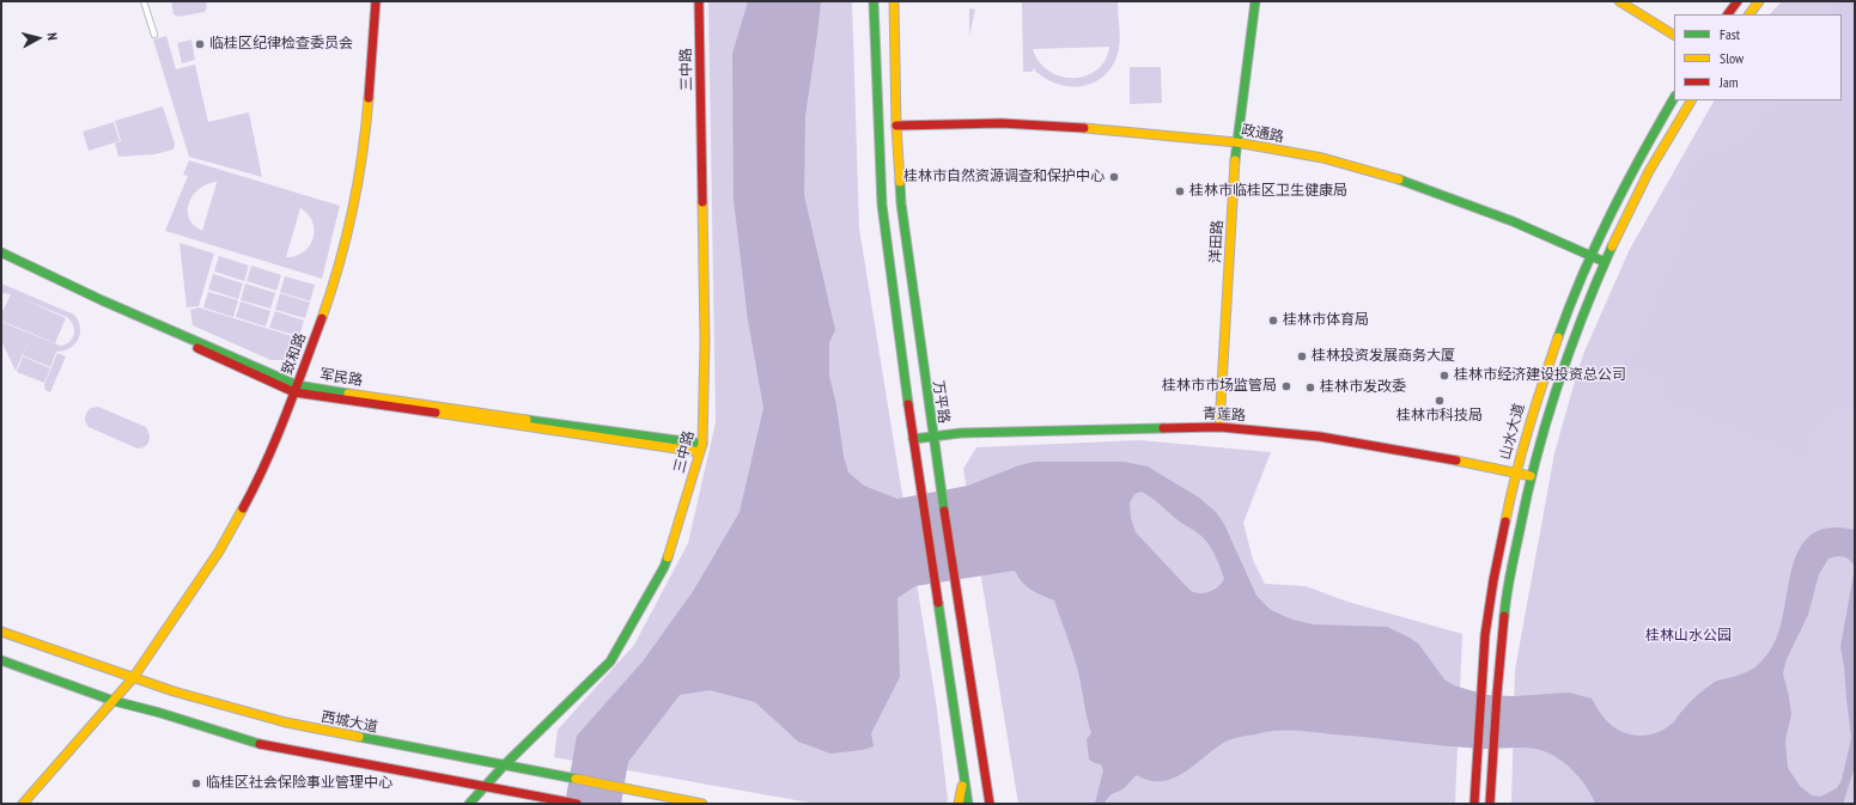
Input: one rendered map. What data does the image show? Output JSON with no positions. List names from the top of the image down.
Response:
{
  "streets": {
    "main road": [
      "三中路",
      "政通路",
      "洋田路",
      "致和路",
      "军民路",
      "万平路",
      "青莲路",
      "山水大道",
      "西城大道"
    ]
  },
  "crossings": [
    ["三中路", "军民路"],
    ["三中路", "西城大道"],
    ["政通路", "洋田路"],
    ["政通路", "万平路"],
    ["政通路", "山水大道"],
    ["洋田路", "青莲路"],
    ["致和路", "军民路"],
    ["致和路", "西城大道"],
    ["万平路", "青莲路"],
    ["青莲路", "山水大道"]
  ],
  "parks": ["桂林山水公园"],
  "places": [
    "临桂区纪律检查委员会",
    "桂林市自然资源调查和保护中心",
    "桂林市临桂区卫生健康局",
    "桂林市体育局",
    "桂林投资发展商务大厦",
    "桂林市经济建设投资总公司",
    "桂林市市场监管局",
    "桂林市发改委",
    "桂林市科技局",
    "临桂区社会保险事业管理中心"
  ],
  "legend": ["Fast", "Slow", "Jam"],
  "north": "right"
}
